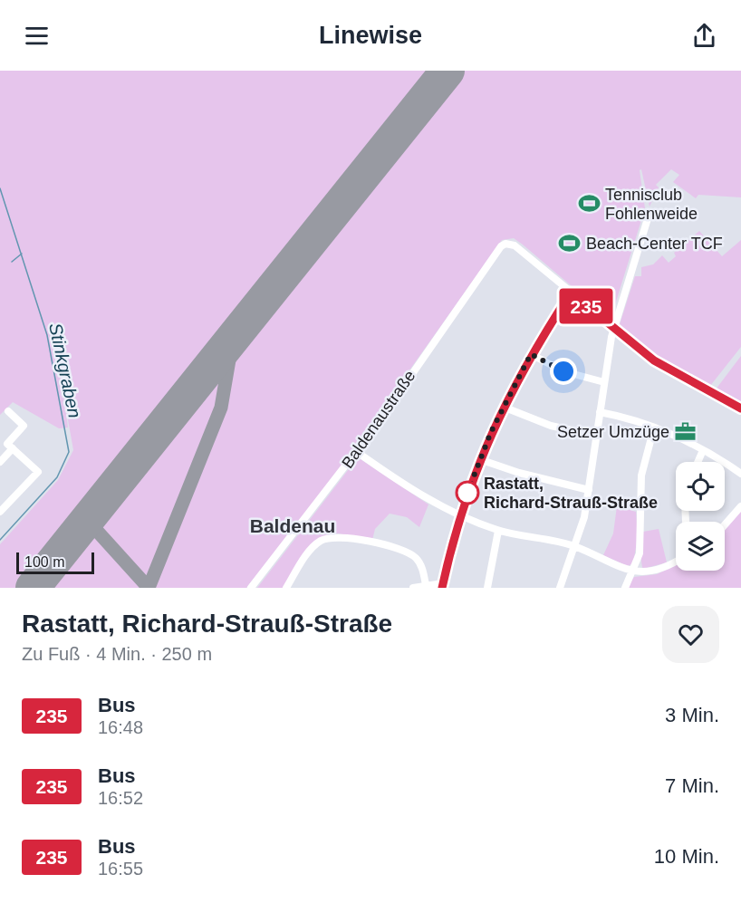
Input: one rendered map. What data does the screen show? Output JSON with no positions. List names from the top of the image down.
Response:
{
  "streets": {
    "street": ["Baldenaustraße"]
  },
  "districts": ["Baldenau"],
  "water": ["Stinkgraben"],
  "places": {
    "sports": ["Tennisclub Fohlenweide", "Beach-Center TCF"],
    "office": ["Setzer Umzüge"],
    "other": ["Rastatt, Richard-Strauß-Straße"]
  },
  "lines": ["bus line 235"],
  "scale_bar": "100 m",
  "page": {
    "header": "Linewise",
    "on_map": "235",
    "scale": "100 m",
    "heading": ["Rastatt, Richard-Strauß-Straße", "Zu Fuß · 4 Min. · 250 m"],
    "list": [
      {
        "mark": "235",
        "name": "Bus",
        "note": "16:48",
        "value": "3 Min."
      },
      {
        "mark": "235",
        "name": "Bus",
        "note": "16:52",
        "value": "7 Min."
      },
      {
        "mark": "235",
        "name": "Bus",
        "note": "16:55",
        "value": "10 Min."
      }
    ]
  }
}
